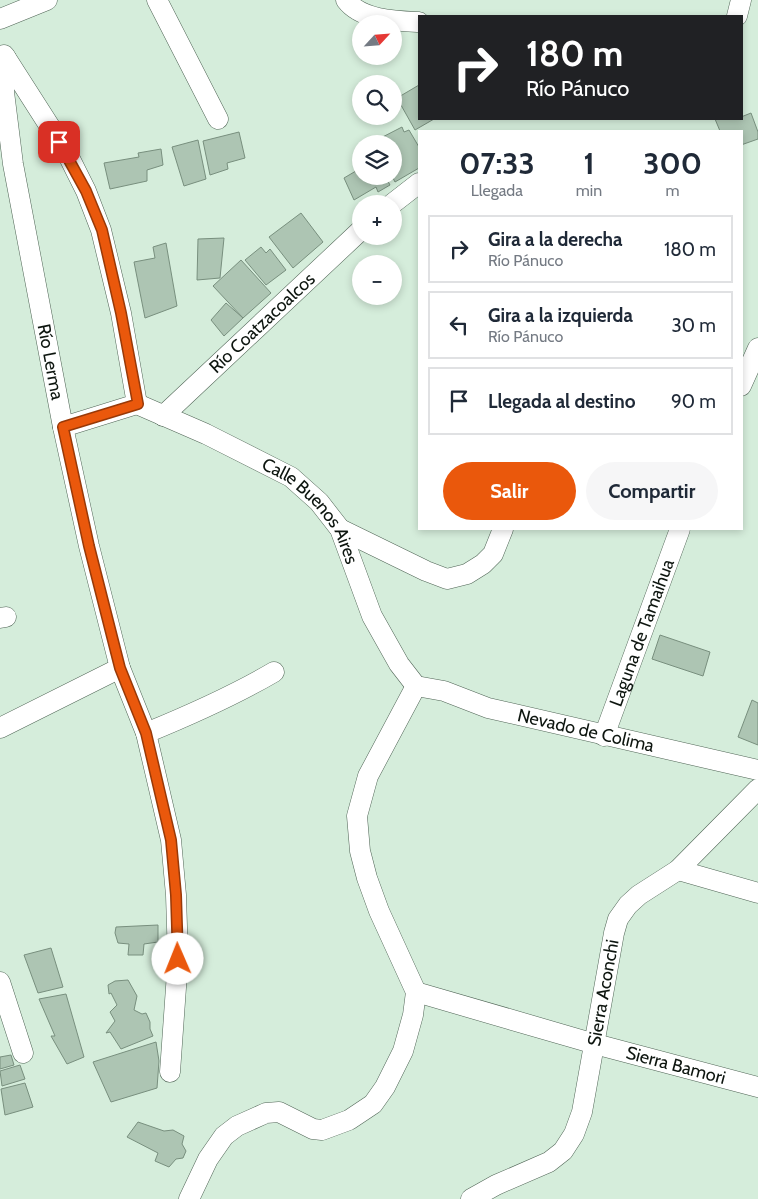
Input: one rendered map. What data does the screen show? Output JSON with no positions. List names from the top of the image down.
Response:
{
  "streets": {
    "street": [
      "Río Coatzacoalcos",
      "Río Lerma",
      "Calle Buenos Aires",
      "Laguna de Tamaihua",
      "Nevado de Colima",
      "Sierra Aconchi",
      "Sierra Bamori"
    ]
  },
  "crossings": [
    ["Río Coatzacoalcos", "Calle Buenos Aires"],
    ["Calle Buenos Aires", "Nevado de Colima"],
    ["Laguna de Tamaihua", "Nevado de Colima"],
    ["Sierra Aconchi", "Sierra Bamori"]
  ],
  "north": "top right",
  "page": {
    "map_buttons": ["+", "−"],
    "turn": ["180 m", "Río Pánuco"],
    "eta": [
      "07:33",
      "Llegada",
      "1",
      "min",
      "300",
      "m"
    ],
    "list": [
      {
        "name": "Gira a la derecha",
        "note": "Río Pánuco",
        "value": "180 m"
      },
      {
        "name": "Gira a la izquierda",
        "note": "Río Pánuco",
        "value": "30 m"
      },
      {
        "name": "Llegada al destino",
        "value": "90 m"
      }
    ],
    "buttons": ["Salir", "Compartir"]
  }
}
